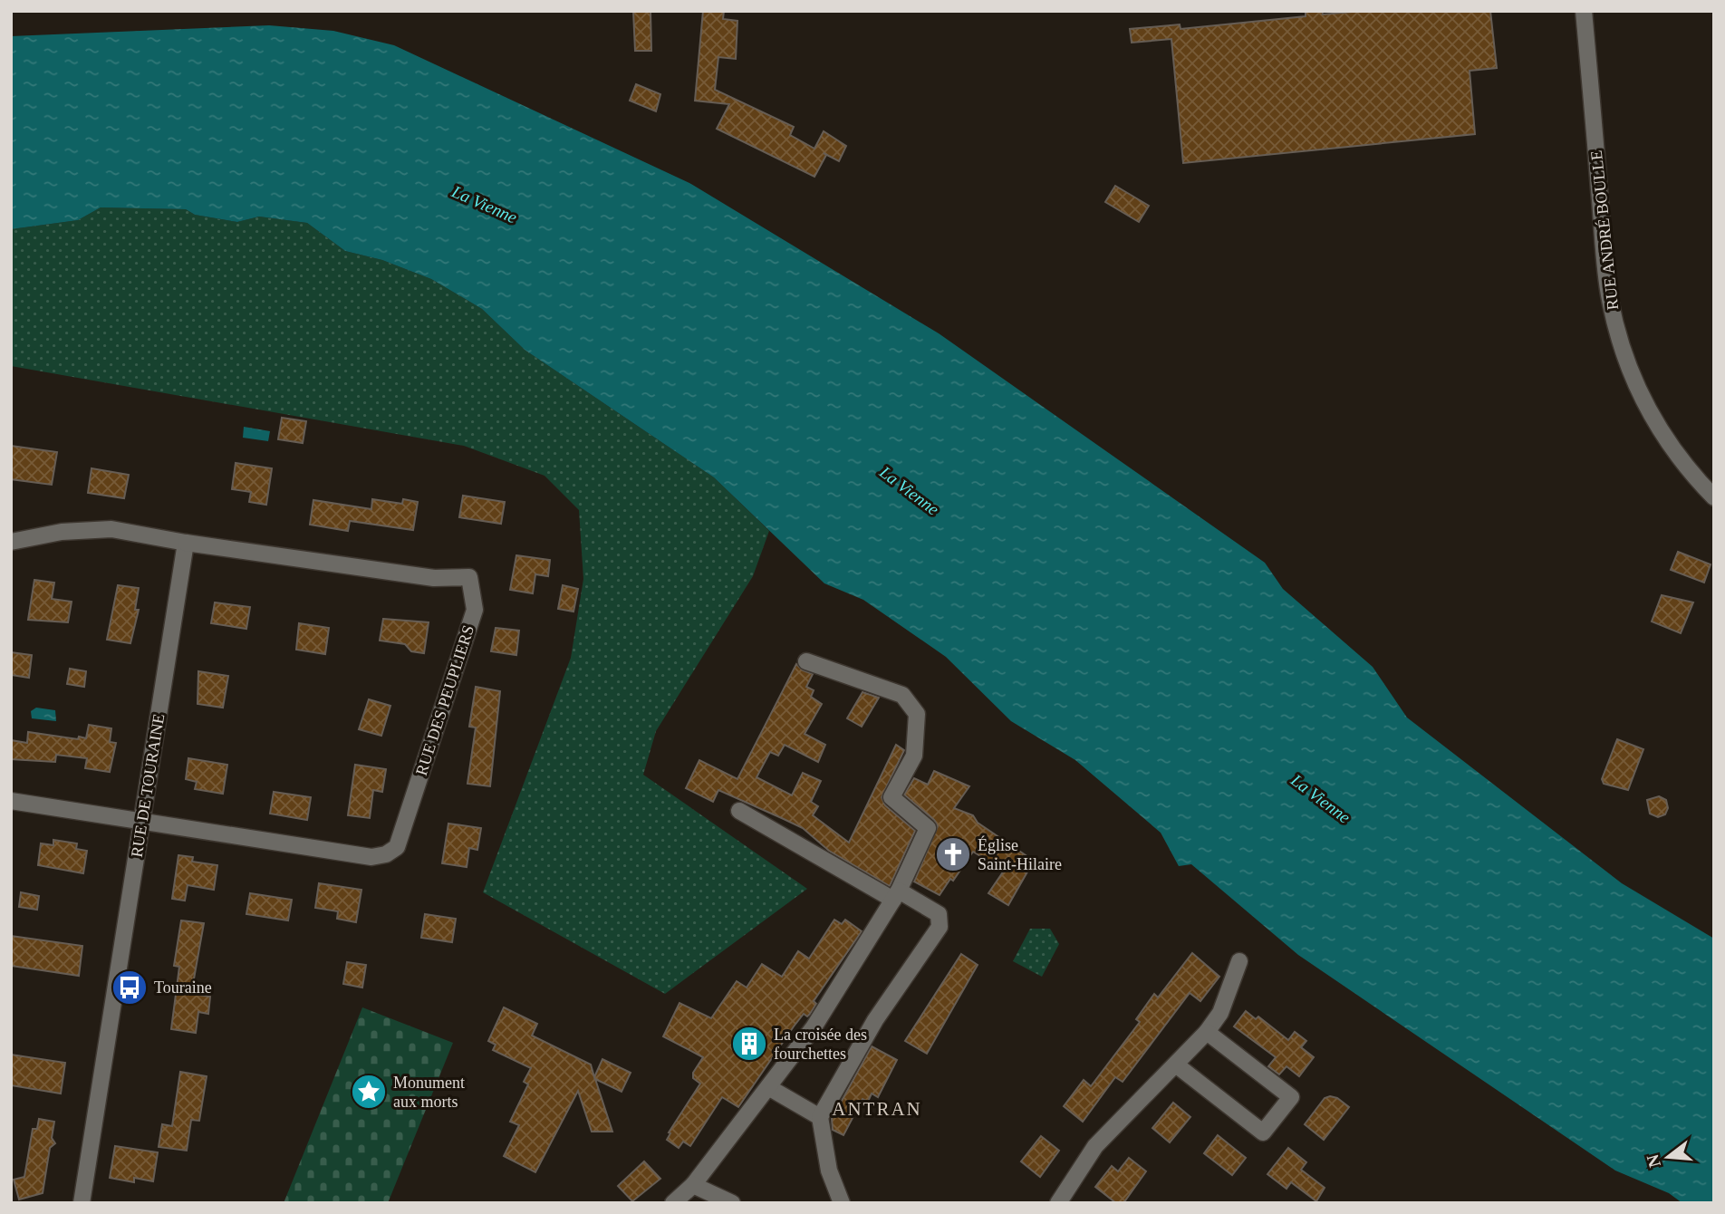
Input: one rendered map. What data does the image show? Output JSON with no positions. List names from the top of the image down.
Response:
{
  "streets": {
    "street": ["RUE ANDRÉ BOULLE", "RUE DES PEUPLIERS", "RUE DE TOURAINE"]
  },
  "crossings": [
    ["RUE DES PEUPLIERS", "RUE DE TOURAINE"]
  ],
  "districts": ["ANTRAN"],
  "water": ["La Vienne"],
  "places": {
    "church": ["Église Saint-Hilaire"],
    "bus stop": ["Touraine"],
    "building": ["La croisée des fourchettes"],
    "place": ["Monument aux morts"]
  },
  "north": "left"
}
